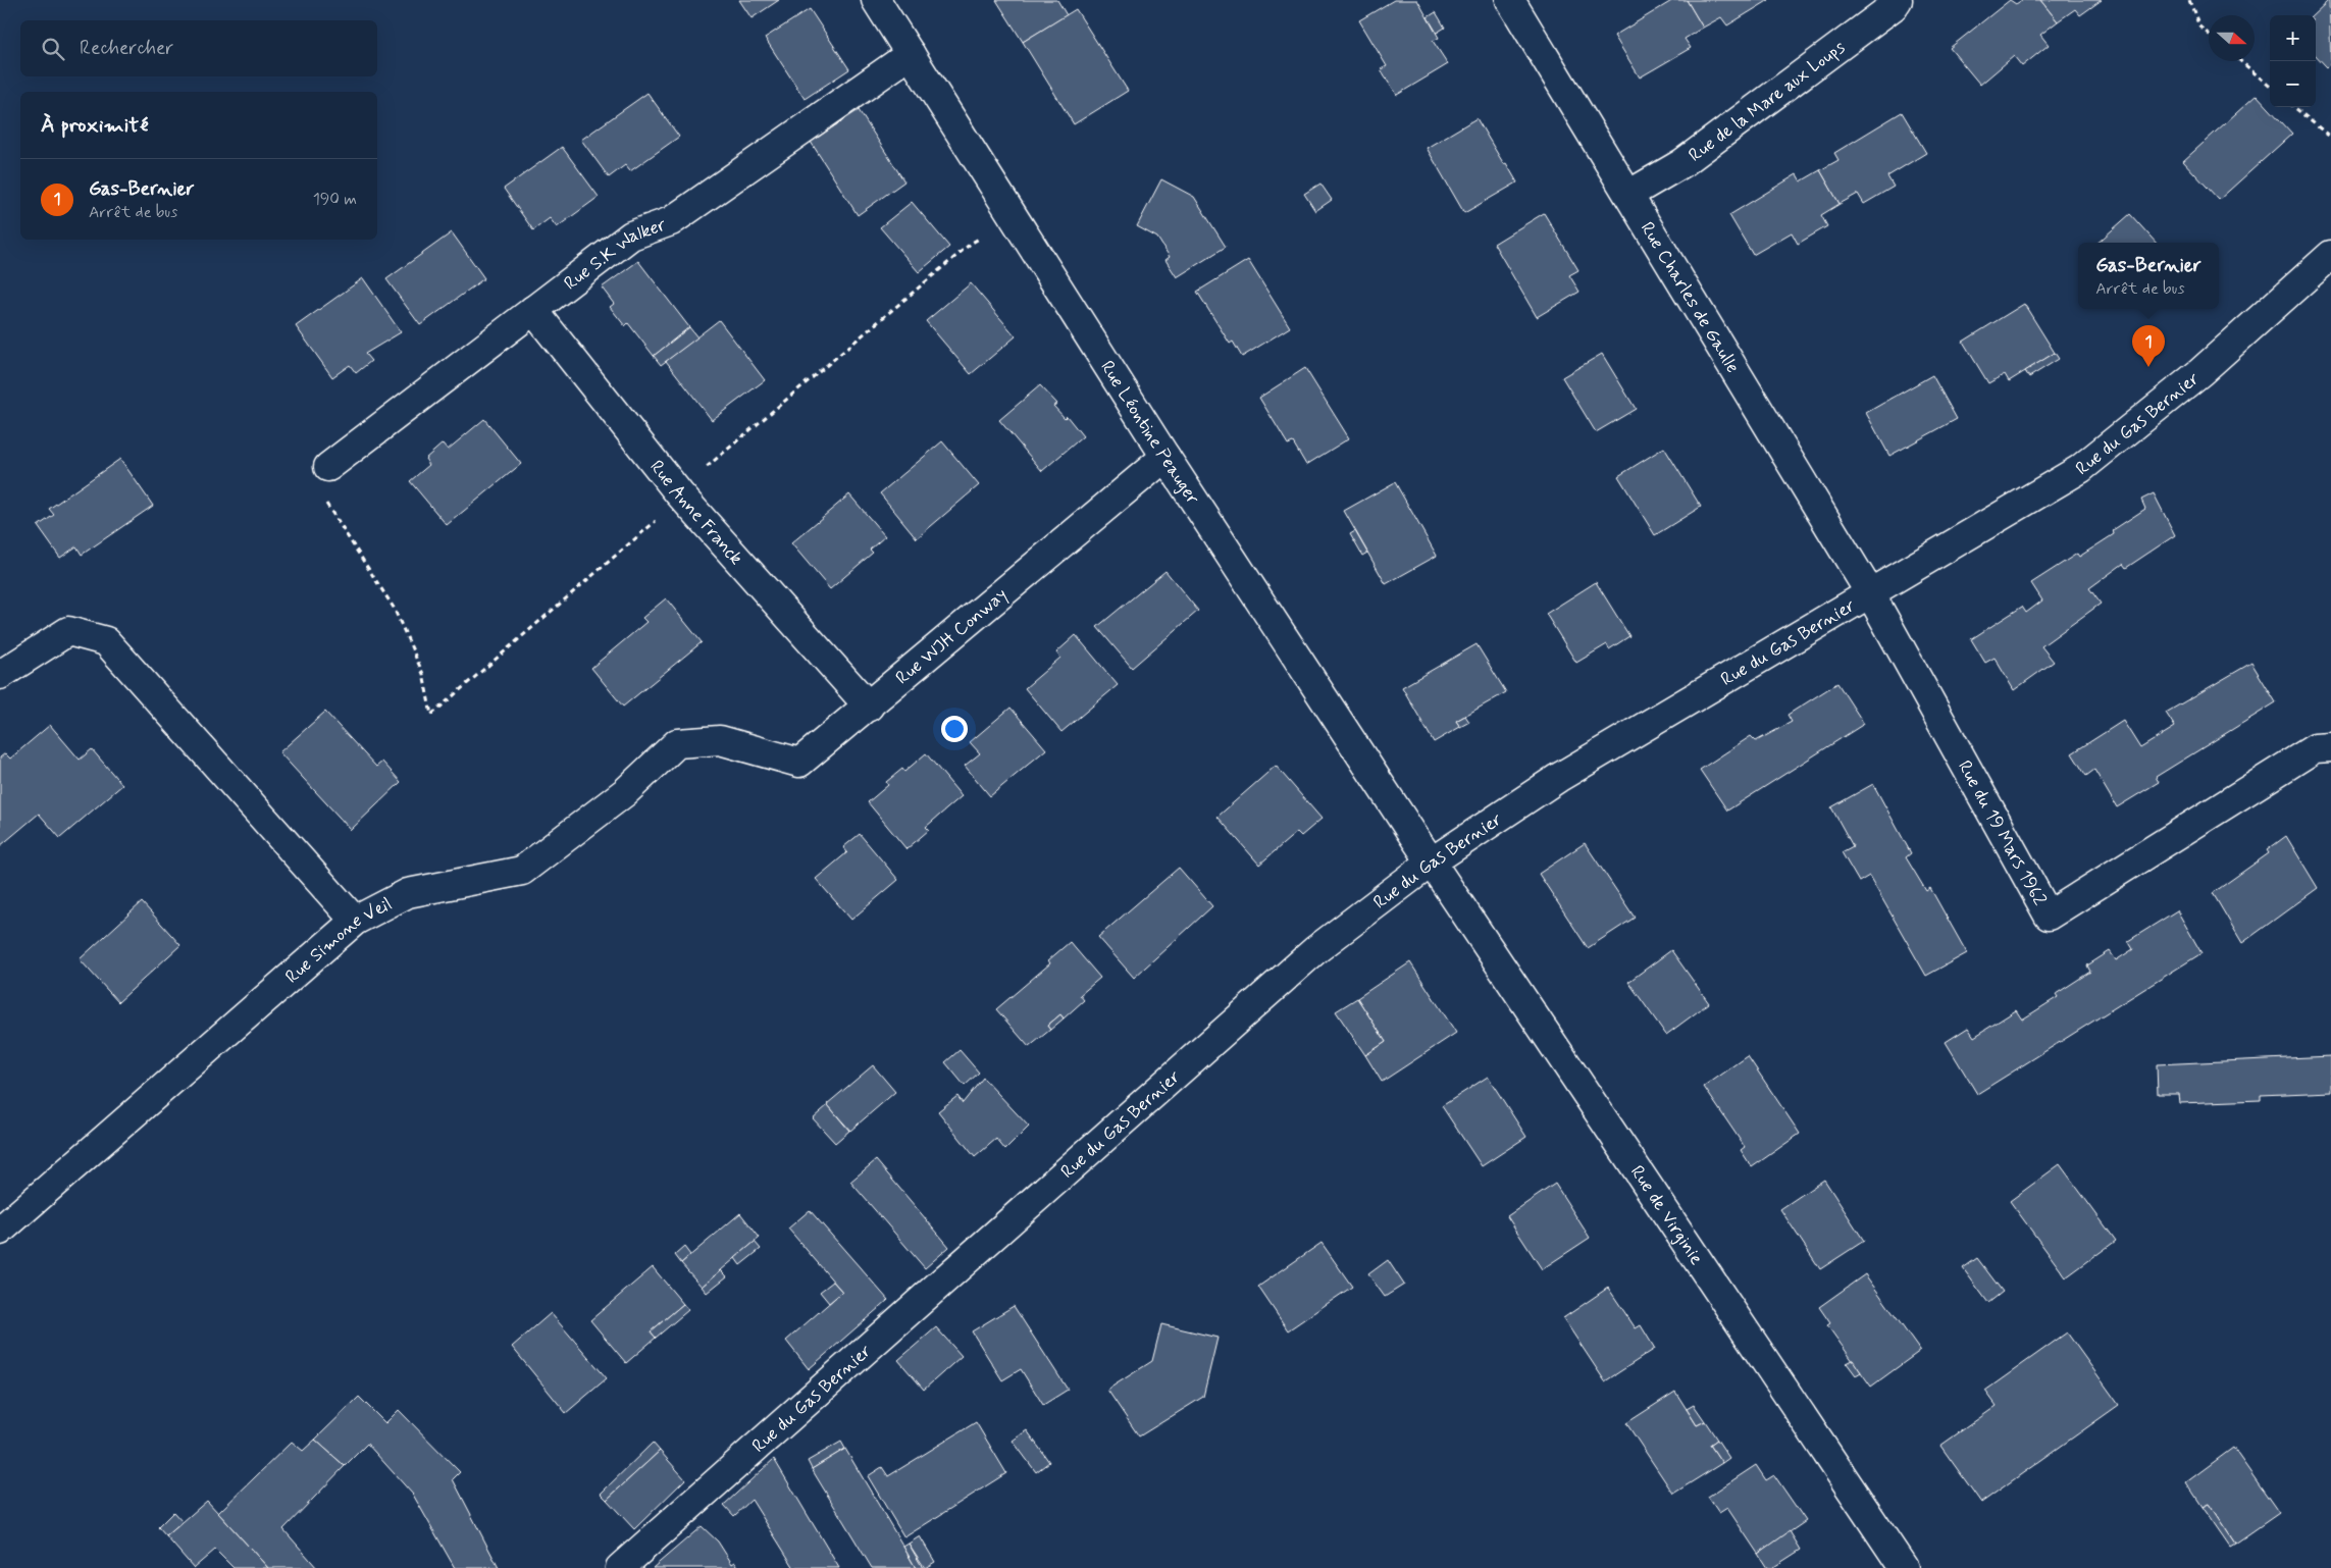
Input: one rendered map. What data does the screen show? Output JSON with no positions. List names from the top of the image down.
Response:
{
  "streets": {
    "street": [
      "Rue de la Mare aux Loups",
      "Rue S.K Walker",
      "Rue Charles de Gaulle",
      "Rue du Gas Bernier",
      "Rue Léontine Peauger",
      "Rue Anne Franck",
      "Rue WJH Conway",
      "Rue du 19 Mars 1962",
      "Rue Simone Veil",
      "Rue de Virginie"
    ]
  },
  "crossings": [
    ["Rue de la Mare aux Loups", "Rue Charles de Gaulle"],
    ["Rue S.K Walker", "Rue Léontine Peauger"],
    ["Rue S.K Walker", "Rue Anne Franck"],
    ["Rue Charles de Gaulle", "Rue du Gas Bernier"],
    ["Rue Charles de Gaulle", "Rue du 19 Mars 1962"],
    ["Rue du Gas Bernier", "Rue Léontine Peauger"],
    ["Rue du Gas Bernier", "Rue du 19 Mars 1962"],
    ["Rue du Gas Bernier", "Rue de Virginie"],
    ["Rue Léontine Peauger", "Rue WJH Conway"],
    ["Rue Léontine Peauger", "Rue de Virginie"],
    ["Rue Anne Franck", "Rue WJH Conway"],
    ["Rue WJH Conway", "Rue Simone Veil"]
  ],
  "north": "right",
  "page": {
    "map_buttons": ["+", "−"],
    "search": "Rechercher",
    "heading": "À proximité",
    "list": [
      {
        "mark": "1",
        "name": "Gas-Bernier",
        "note": "Arrêt de bus",
        "value": "190 m"
      }
    ],
    "popup": ["Gas-Bernier", "Arrêt de bus"],
    "pins": "1"
  }
}
